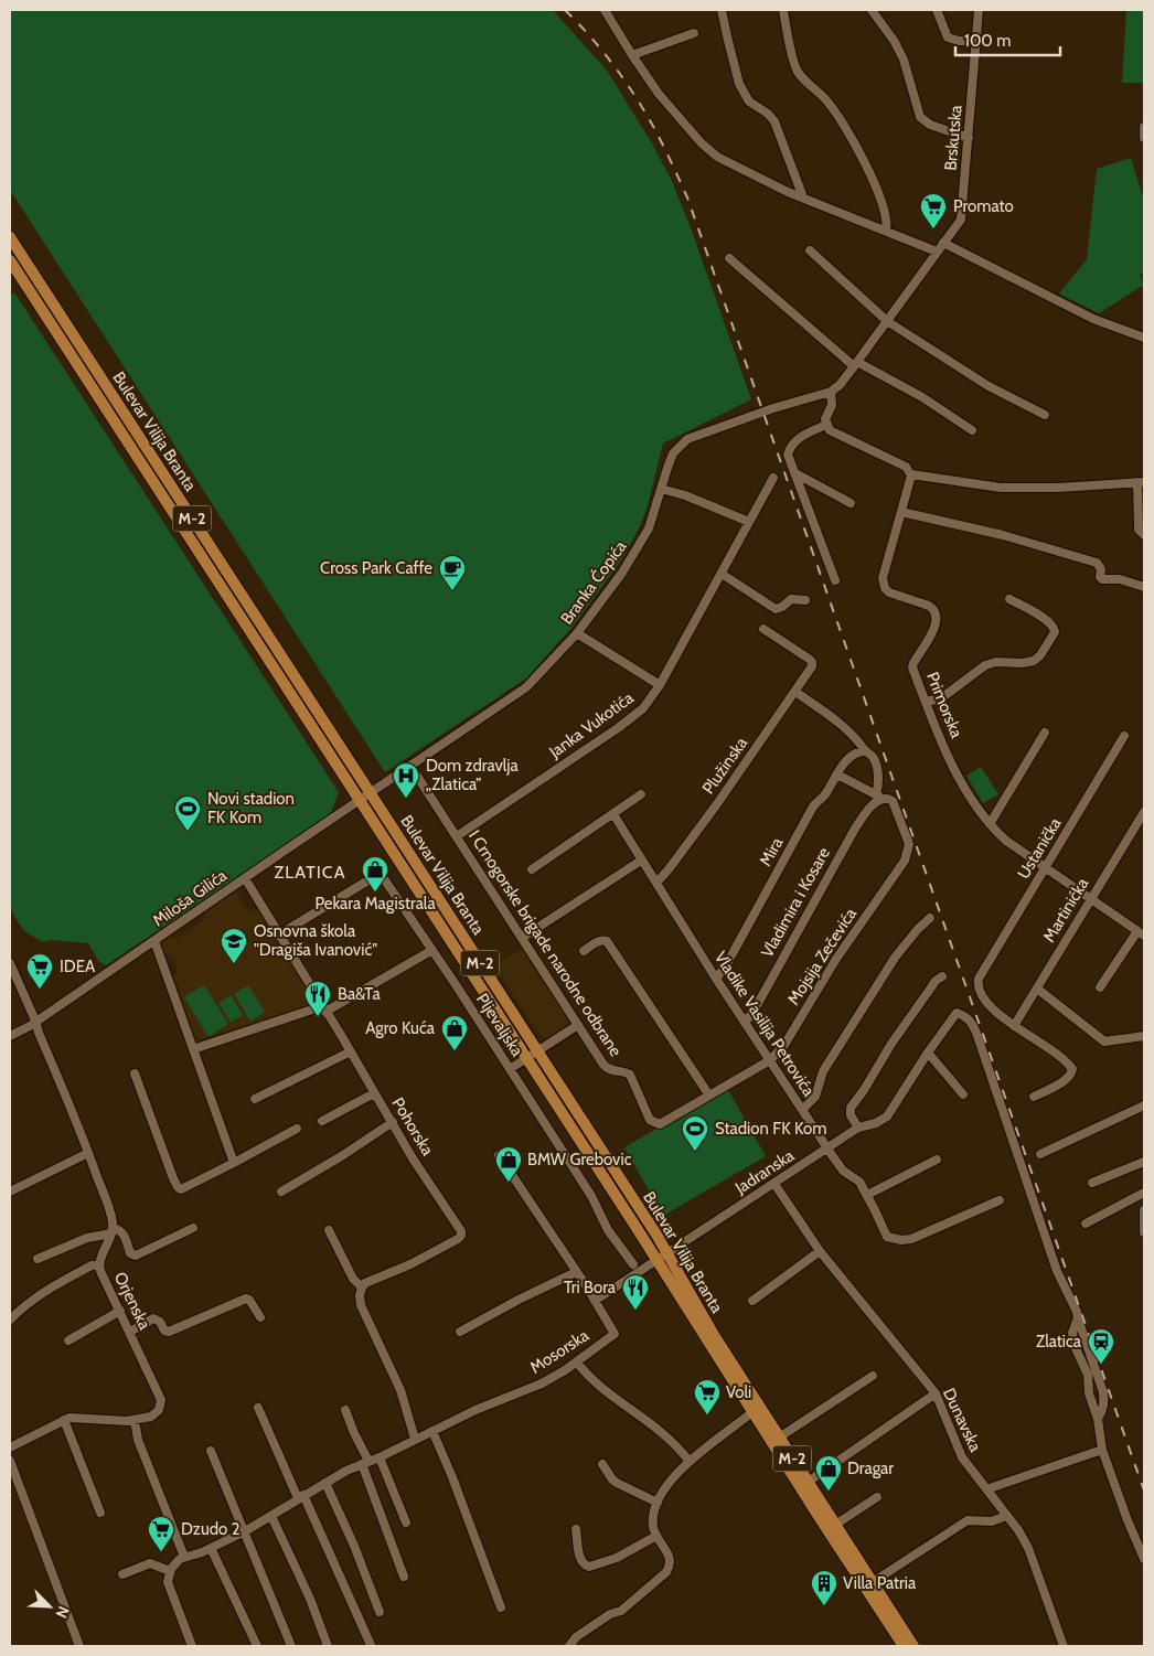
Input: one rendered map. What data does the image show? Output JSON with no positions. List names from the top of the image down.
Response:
{
  "streets": {
    "main road": ["Bulevar Vilija Branta", "M-2"],
    "street": [
      "Brskutska",
      "Branka Ćopića",
      "Primorska",
      "Janka Vukotića",
      "Plužinska",
      "Ustanička",
      "Mira",
      "Miloša Gilića",
      "Vladimira i Kosare",
      "Martinićka",
      "I Crnogorske brigade narodne odbrane",
      "Mojsija Zečevića",
      "Vladike Vasilija Petrovića",
      "Pljevaljska",
      "Pohorska",
      "Jadranska",
      "Orjenska",
      "Mosorska",
      "Dunavska"
    ]
  },
  "crossings": [
    ["Brskutska", "Branka Ćopića"],
    ["Bulevar Vilija Branta", "Branka Ćopića"],
    ["Bulevar Vilija Branta", "Miloša Gilića"],
    ["Bulevar Vilija Branta", "Jadranska"],
    ["Branka Ćopića", "Miloša Gilića"],
    ["Branka Ćopića", "I Crnogorske brigade narodne odbrane"],
    ["Primorska", "Ustanička"],
    ["Primorska", "Martinićka"],
    ["Janka Vukotića", "I Crnogorske brigade narodne odbrane"],
    ["Plužinska", "Vladike Vasilija Petrovića"],
    ["Ustanička", "Martinićka"],
    ["Mira", "Vladike Vasilija Petrovića"],
    ["Miloša Gilića", "Pohorska"],
    ["Vladimira i Kosare", "Mojsija Zečevića"],
    ["Vladimira i Kosare", "Vladike Vasilija Petrovića"],
    ["I Crnogorske brigade narodne odbrane", "Mojsija Zečevića"],
    ["Mojsija Zečevića", "Vladike Vasilija Petrovića"],
    ["Vladike Vasilija Petrovića", "Jadranska"],
    ["Pljevaljska", "Pohorska"],
    ["Jadranska", "Dunavska"]
  ],
  "districts": ["ZLATICA"],
  "places": {
    "supermarket": [
      "Promato",
      "IDEA",
      "Voli",
      "Dzudo 2"
    ],
    "cafe": ["Cross Park Caffe"],
    "hospital": ["Dom zdravlja „Zlatica”"],
    "sports": ["Novi stadion FK Kom", "Stadion FK Kom"],
    "shop": [
      "Pekara Magistrala",
      "Agro Kuća",
      "BMW Grebovic",
      "Dragar"
    ],
    "school or university": ["Osnovna škola \"Dragiša Ivanović\""],
    "restaurant": ["Ba&Ta", "Tri Bora"],
    "station": ["Zlatica"],
    "building": ["Villa Patria"]
  },
  "scale_bar": "100 m",
  "north": "bottom right"
}
